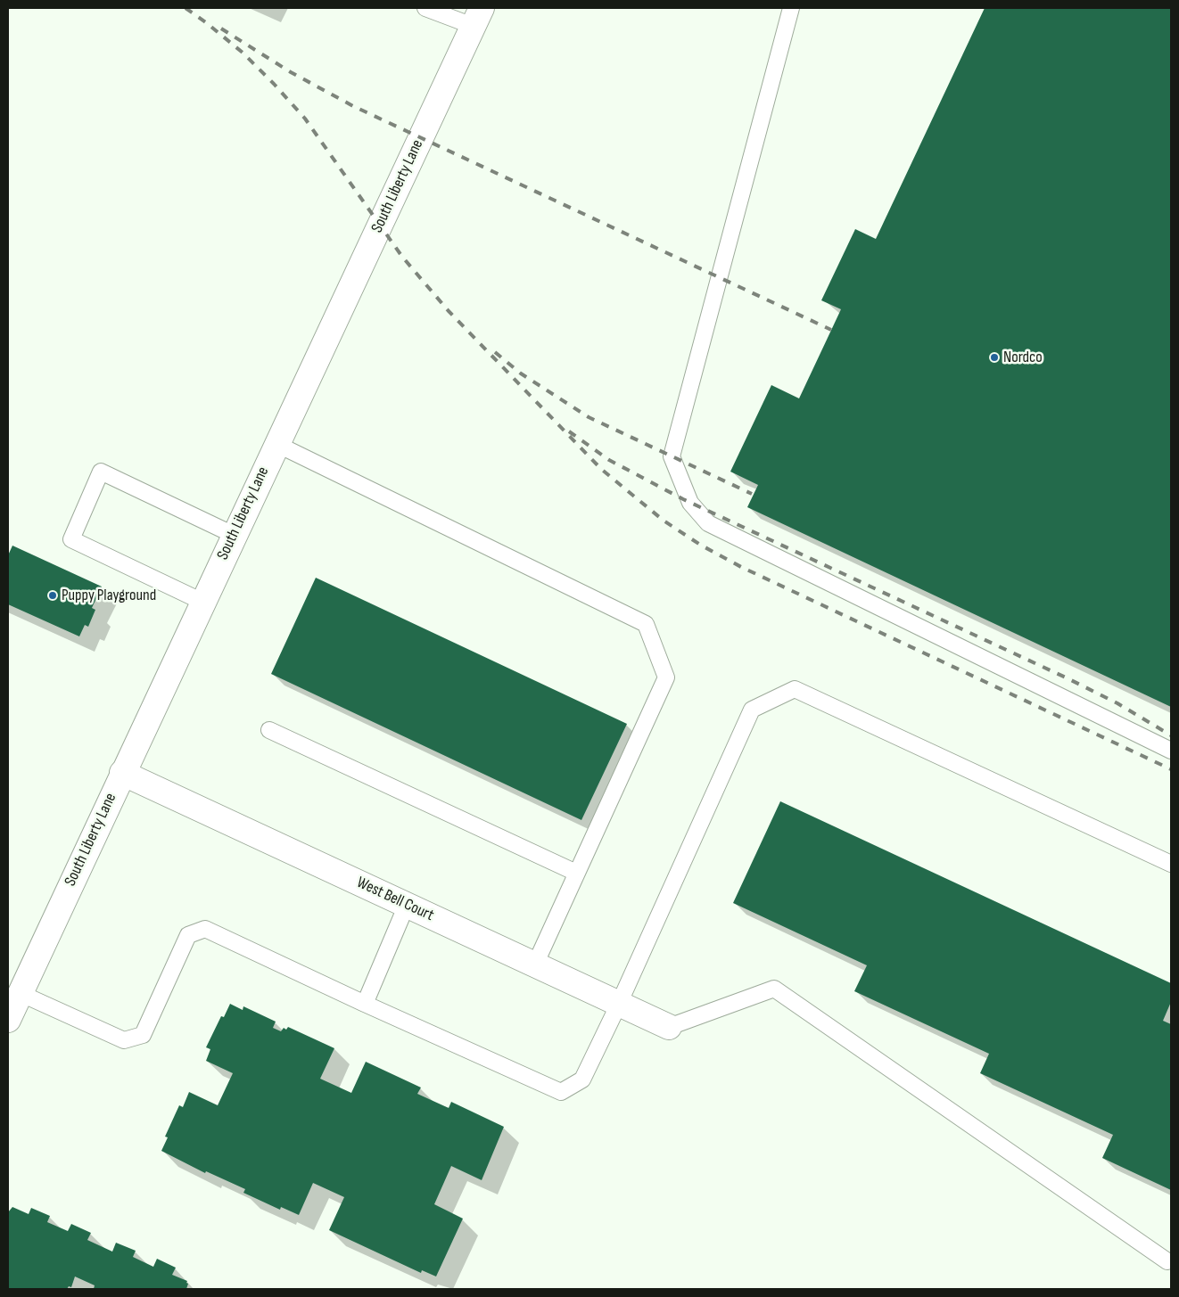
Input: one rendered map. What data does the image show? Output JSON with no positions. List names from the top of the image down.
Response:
{
  "streets": {
    "street": ["South Liberty Lane", "West Bell Court"]
  },
  "crossings": [
    ["South Liberty Lane", "West Bell Court"]
  ],
  "places": ["Nordco", "Puppy Playground"]
}
